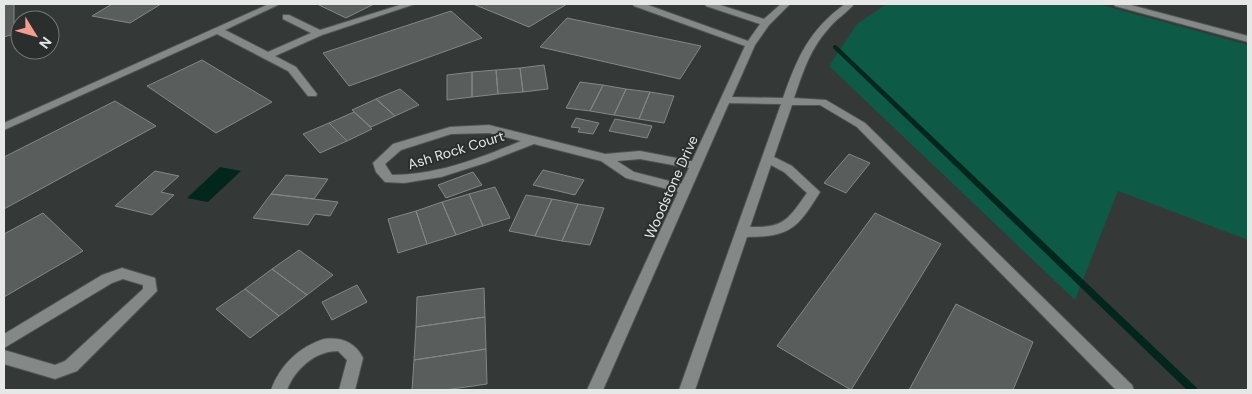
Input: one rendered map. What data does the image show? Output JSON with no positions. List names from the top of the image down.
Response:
{
  "streets": {
    "street": ["Ash Rock Court", "Woodstone Drive"]
  },
  "crossings": [
    ["Ash Rock Court", "Woodstone Drive"]
  ],
  "north": "bottom right"
}
